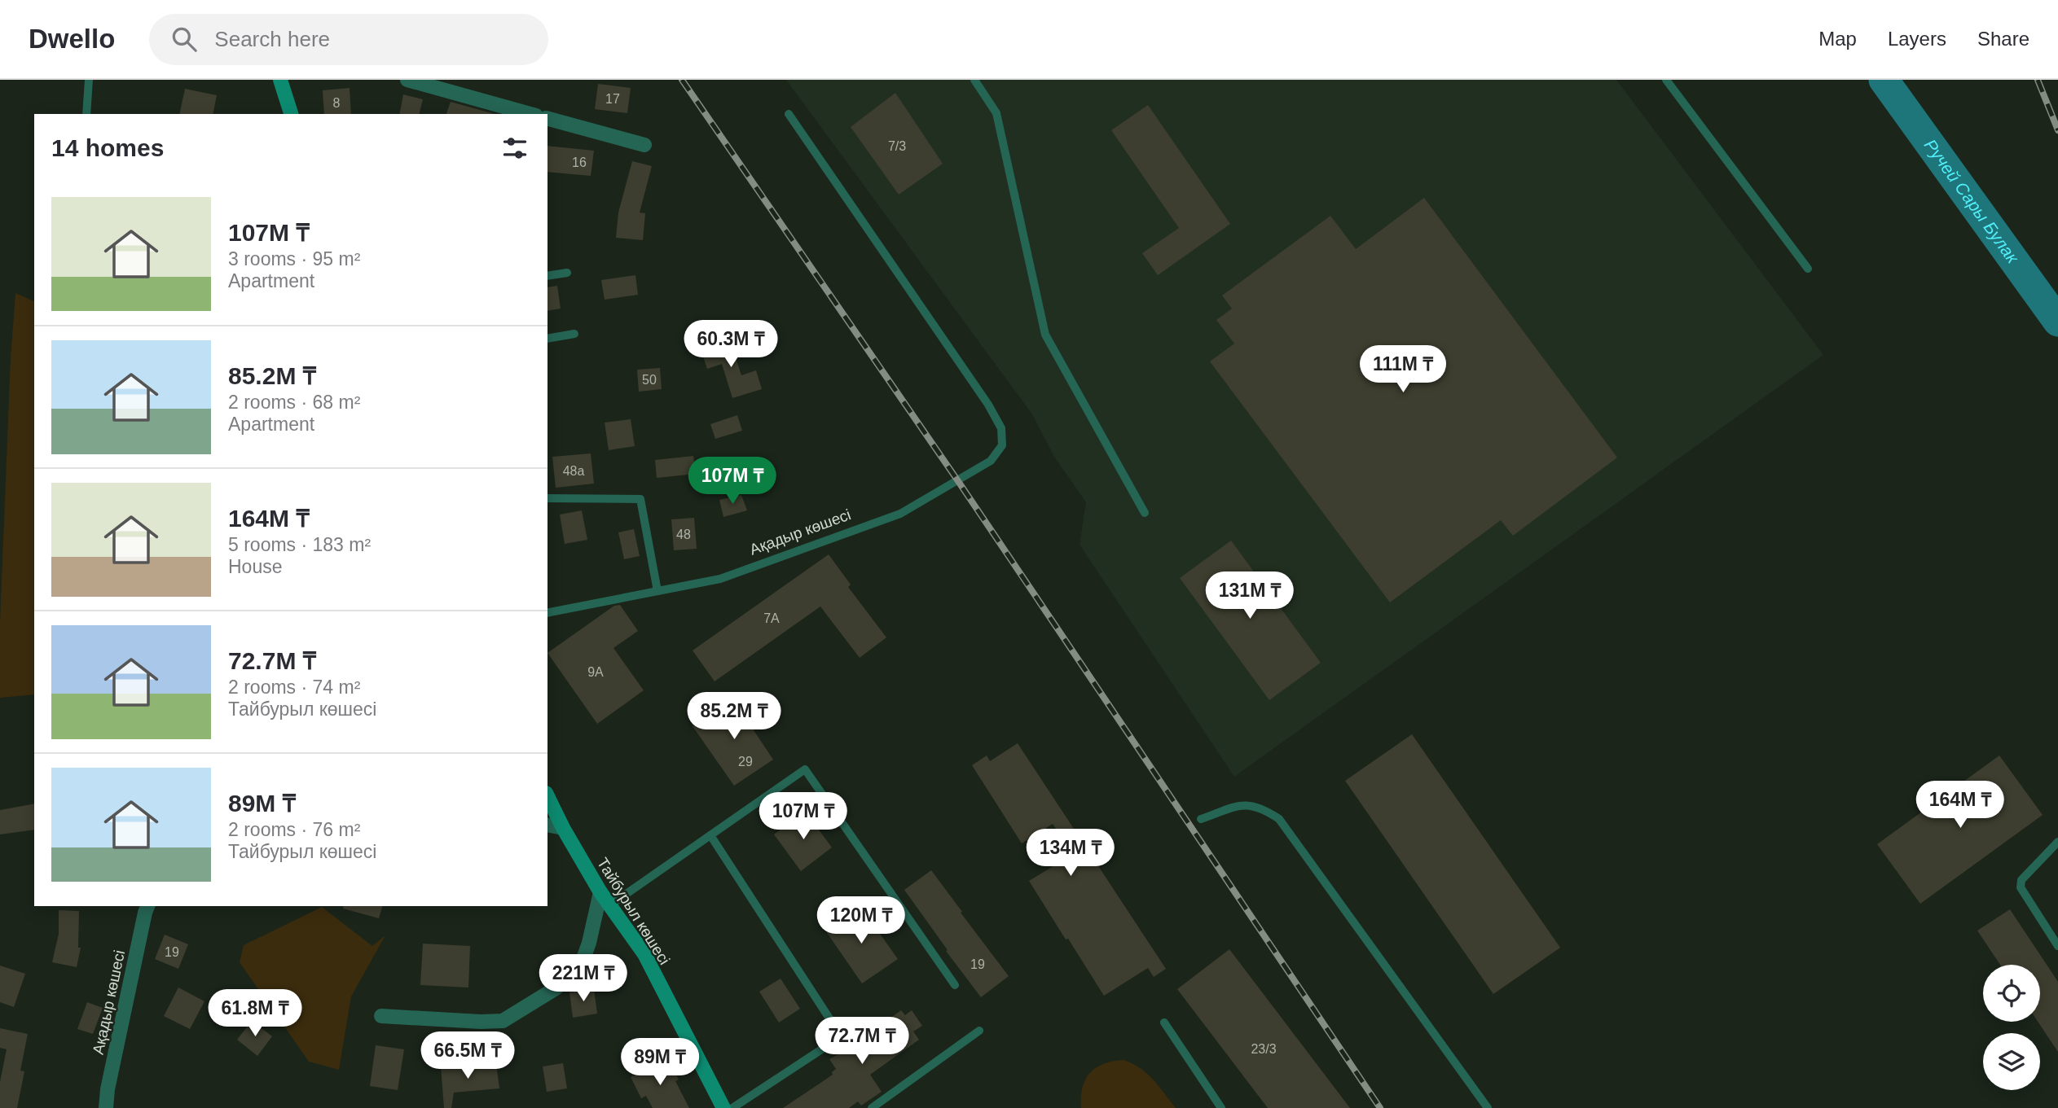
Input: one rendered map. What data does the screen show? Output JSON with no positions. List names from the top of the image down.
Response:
{
  "streets": {
    "main road": ["Тайбурыл көшесі"],
    "street": ["Ақадыр көшесі"]
  },
  "water": ["Ручей Сары Булак"],
  "house_numbers": [
    "17",
    "8",
    "7/3",
    "16",
    "50",
    "48а",
    "48",
    "7А",
    "9А",
    "29",
    "19",
    "19",
    "23/3"
  ],
  "page": {
    "header": "Dwello",
    "search": "Search here",
    "nav": ["Map", "Layers", "Share"],
    "heading": "14 homes",
    "list": [
      {
        "name": "107M ₸",
        "note": "3 rooms · 95 m² · Apartment"
      },
      {
        "name": "85.2M ₸",
        "note": "2 rooms · 68 m² · Apartment"
      },
      {
        "name": "164M ₸",
        "note": "5 rooms · 183 m² · House"
      },
      {
        "name": "72.7M ₸",
        "note": "2 rooms · 74 m² · Тайбурыл көшесі"
      },
      {
        "name": "89M ₸",
        "note": "2 rooms · 76 m² · Тайбурыл көшесі"
      }
    ],
    "price": [
      "60.3M ₸",
      "111M ₸",
      "107M ₸",
      "131M ₸",
      "85.2M ₸",
      "164M ₸",
      "107M ₸",
      "134M ₸",
      "120M ₸",
      "221M ₸",
      "61.8M ₸",
      "72.7M ₸",
      "66.5M ₸",
      "89M ₸"
    ]
  }
}
